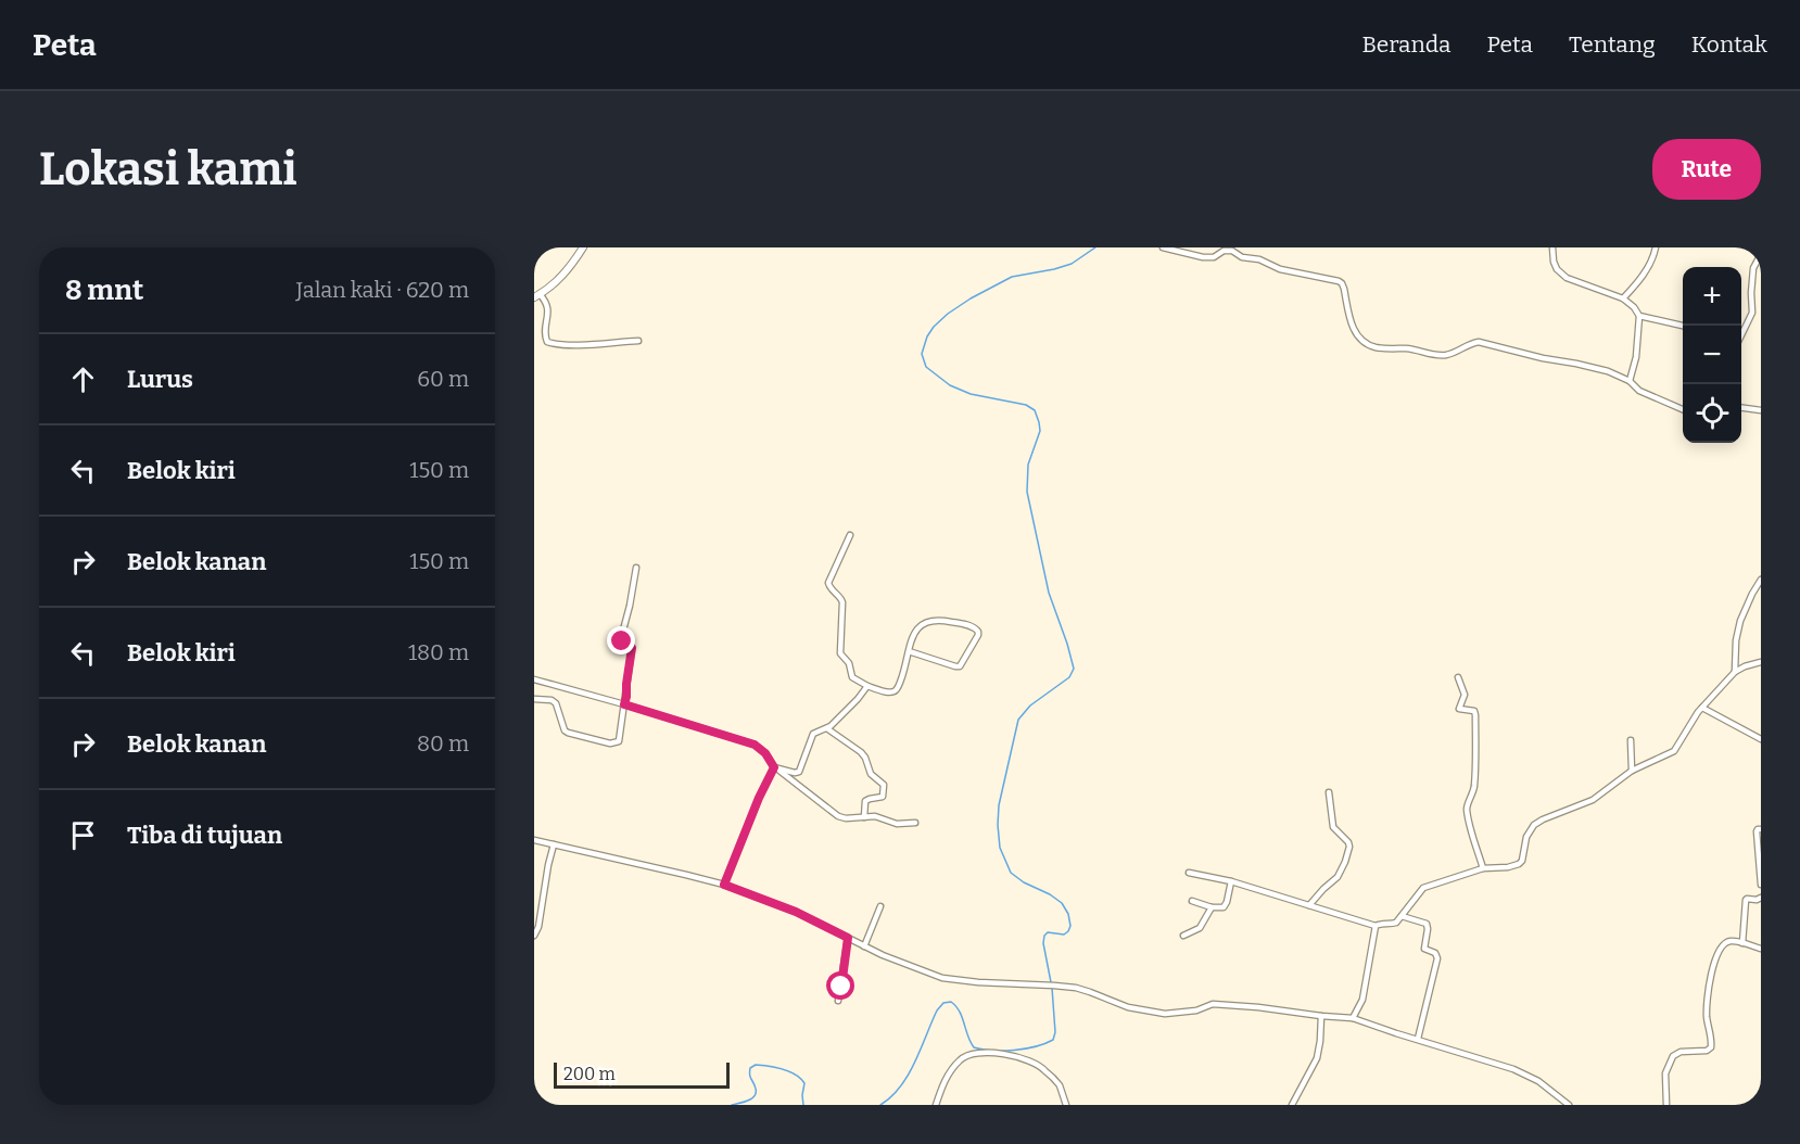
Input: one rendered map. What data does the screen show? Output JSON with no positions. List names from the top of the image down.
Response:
{
  "scale_bar": "200 m",
  "page": {
    "header": "Peta",
    "nav": [
      "Beranda",
      "Peta",
      "Tentang",
      "Kontak"
    ],
    "buttons": "Rute",
    "title": "Lokasi kami",
    "heading": ["8 mnt", "Jalan kaki · 620 m"],
    "map_buttons": ["+", "−"],
    "list": [
      ["Lurus", "60 m"],
      ["Belok kiri", "150 m"],
      ["Belok kanan", "150 m"],
      ["Belok kiri", "180 m"],
      ["Belok kanan", "80 m"],
      "Tiba di tujuan"
    ],
    "scale": "200 m"
  }
}
